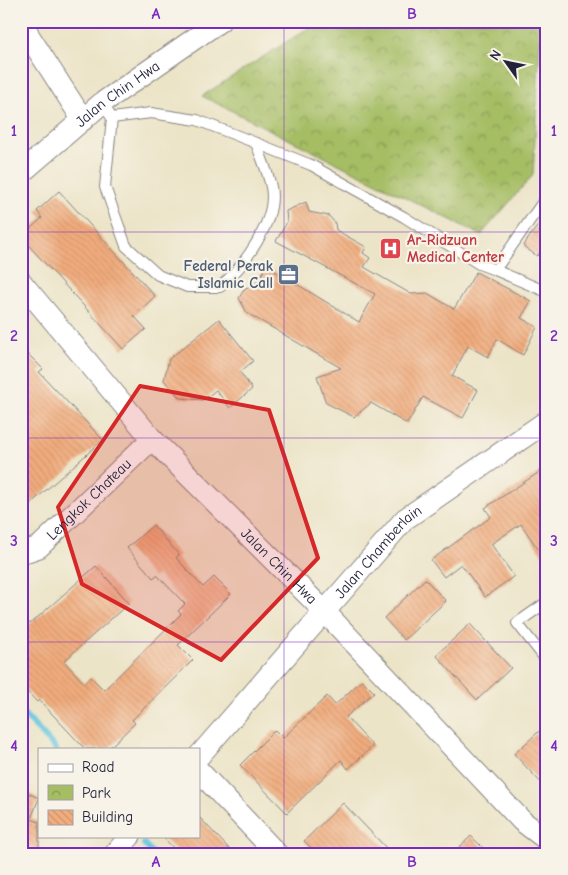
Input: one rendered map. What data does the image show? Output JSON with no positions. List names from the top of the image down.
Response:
{
  "streets": {
    "street": ["Jalan Chin Hwa", "Lengkok Chateau", "Jalan Chamberlain"]
  },
  "crossings": [
    ["Jalan Chin Hwa", "Lengkok Chateau"],
    ["Jalan Chin Hwa", "Jalan Chamberlain"]
  ],
  "places": {
    "hospital": ["Ar-Ridzuan Medical Center"],
    "office": ["Federal Perak Islamic Call"]
  },
  "legend": ["Road", "Park", "Building"],
  "north": "top left",
  "grid": {
    "columns": ["A", "B"],
    "rows": [
      "1",
      "2",
      "3",
      "4"
    ]
  }
}
